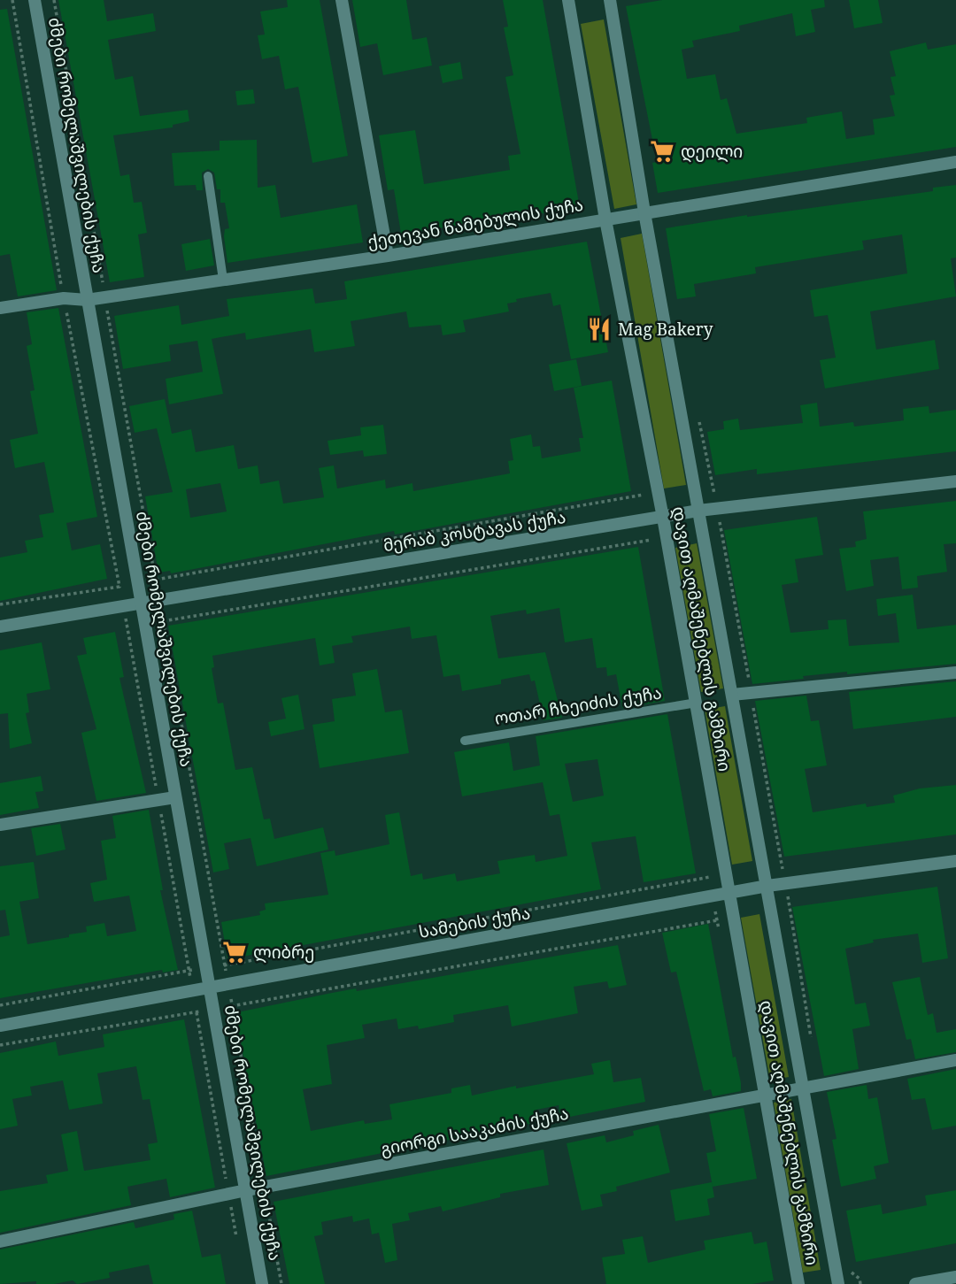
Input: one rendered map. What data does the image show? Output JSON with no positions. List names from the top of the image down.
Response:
{
  "streets": {
    "street": [
      "ძმები რომელაშვილების ქუჩა",
      "ქეთევან წამებულის ქუჩა",
      "მერაბ კოსტავას ქუჩა",
      "დავით აღმაშენებლის გამზირი",
      "სამების ქუჩა",
      "გიორგი სააკაძის ქუჩა"
    ],
    "lane": ["ოთარ ჩხეიძის ქუჩა"]
  },
  "crossings": [
    ["ძმები რომელაშვილების ქუჩა", "ქეთევან წამებულის ქუჩა"],
    ["ძმები რომელაშვილების ქუჩა", "მერაბ კოსტავას ქუჩა"],
    ["ძმები რომელაშვილების ქუჩა", "სამების ქუჩა"],
    ["ძმები რომელაშვილების ქუჩა", "გიორგი სააკაძის ქუჩა"],
    ["ქეთევან წამებულის ქუჩა", "დავით აღმაშენებლის გამზირი"],
    ["მერაბ კოსტავას ქუჩა", "დავით აღმაშენებლის გამზირი"],
    ["დავით აღმაშენებლის გამზირი", "ოთარ ჩხეიძის ქუჩა"],
    ["დავით აღმაშენებლის გამზირი", "სამების ქუჩა"],
    ["დავით აღმაშენებლის გამზირი", "გიორგი სააკაძის ქუჩა"]
  ],
  "places": {
    "supermarket": ["დეილი", "ლიბრე"],
    "restaurant": ["Mag Bakery"]
  }
}
